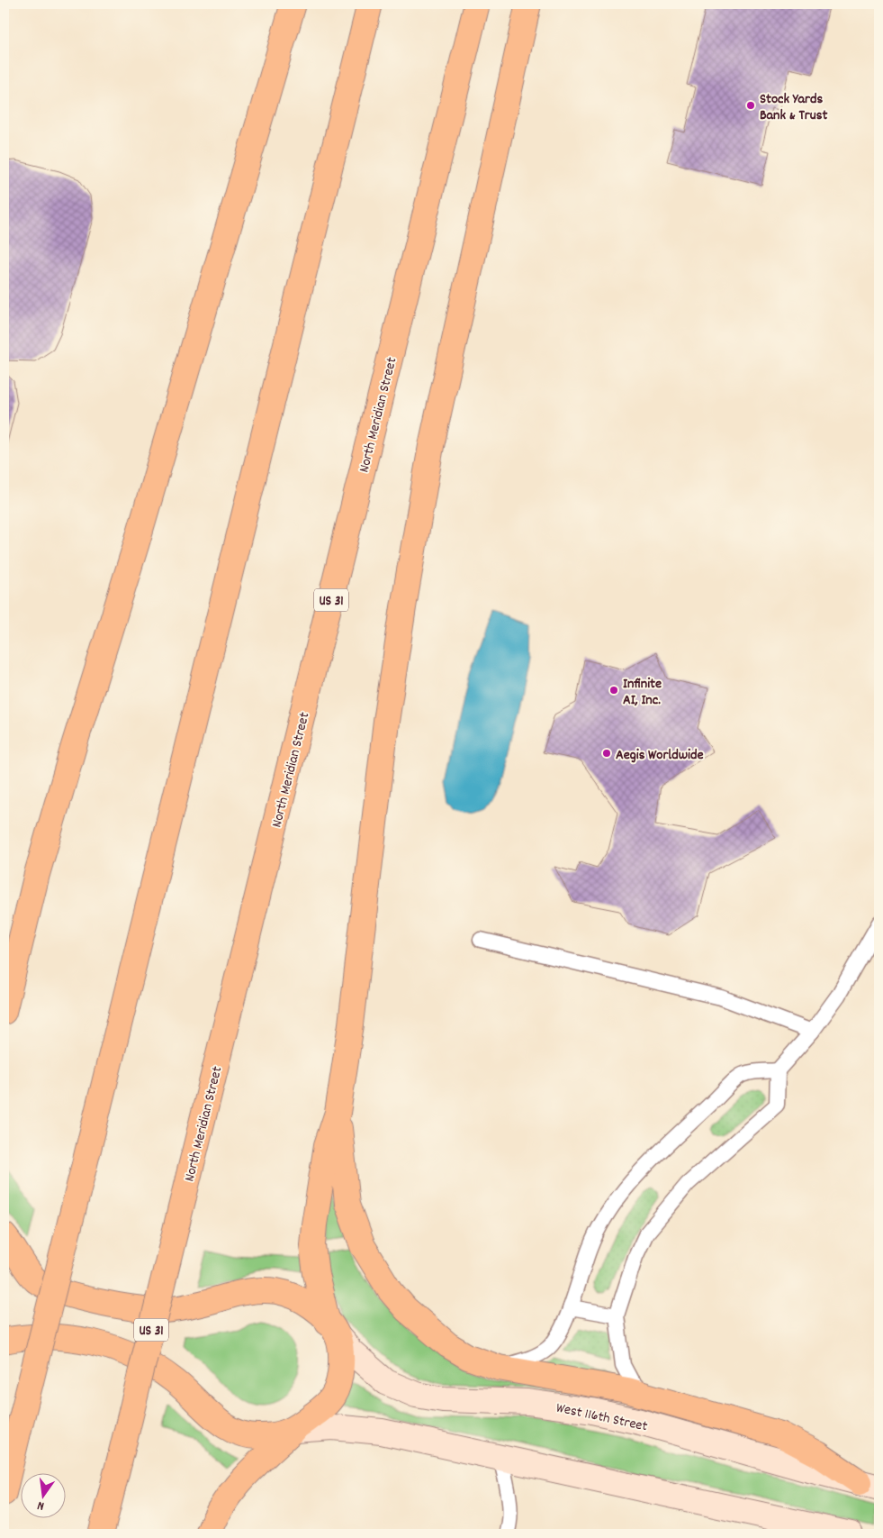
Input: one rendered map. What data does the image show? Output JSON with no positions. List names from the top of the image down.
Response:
{
  "streets": {
    "main road": ["North Meridian Street", "US 31", "West 116th Street"]
  },
  "places": ["Stock Yards Bank & Trust", "Infinite AI, Inc.", "Aegis Worldwide"],
  "north": "bottom"
}
